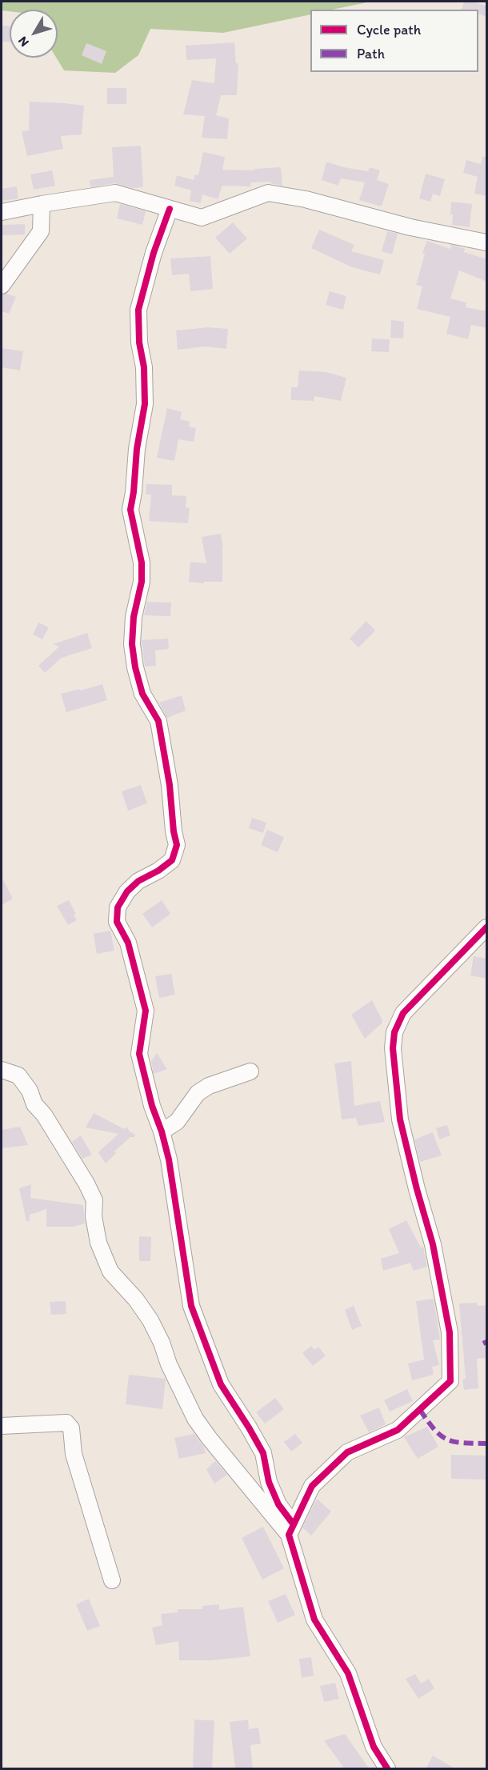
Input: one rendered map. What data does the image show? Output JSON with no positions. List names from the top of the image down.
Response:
{
  "legend": ["Cycle path", "Path"],
  "north": "bottom left"
}
